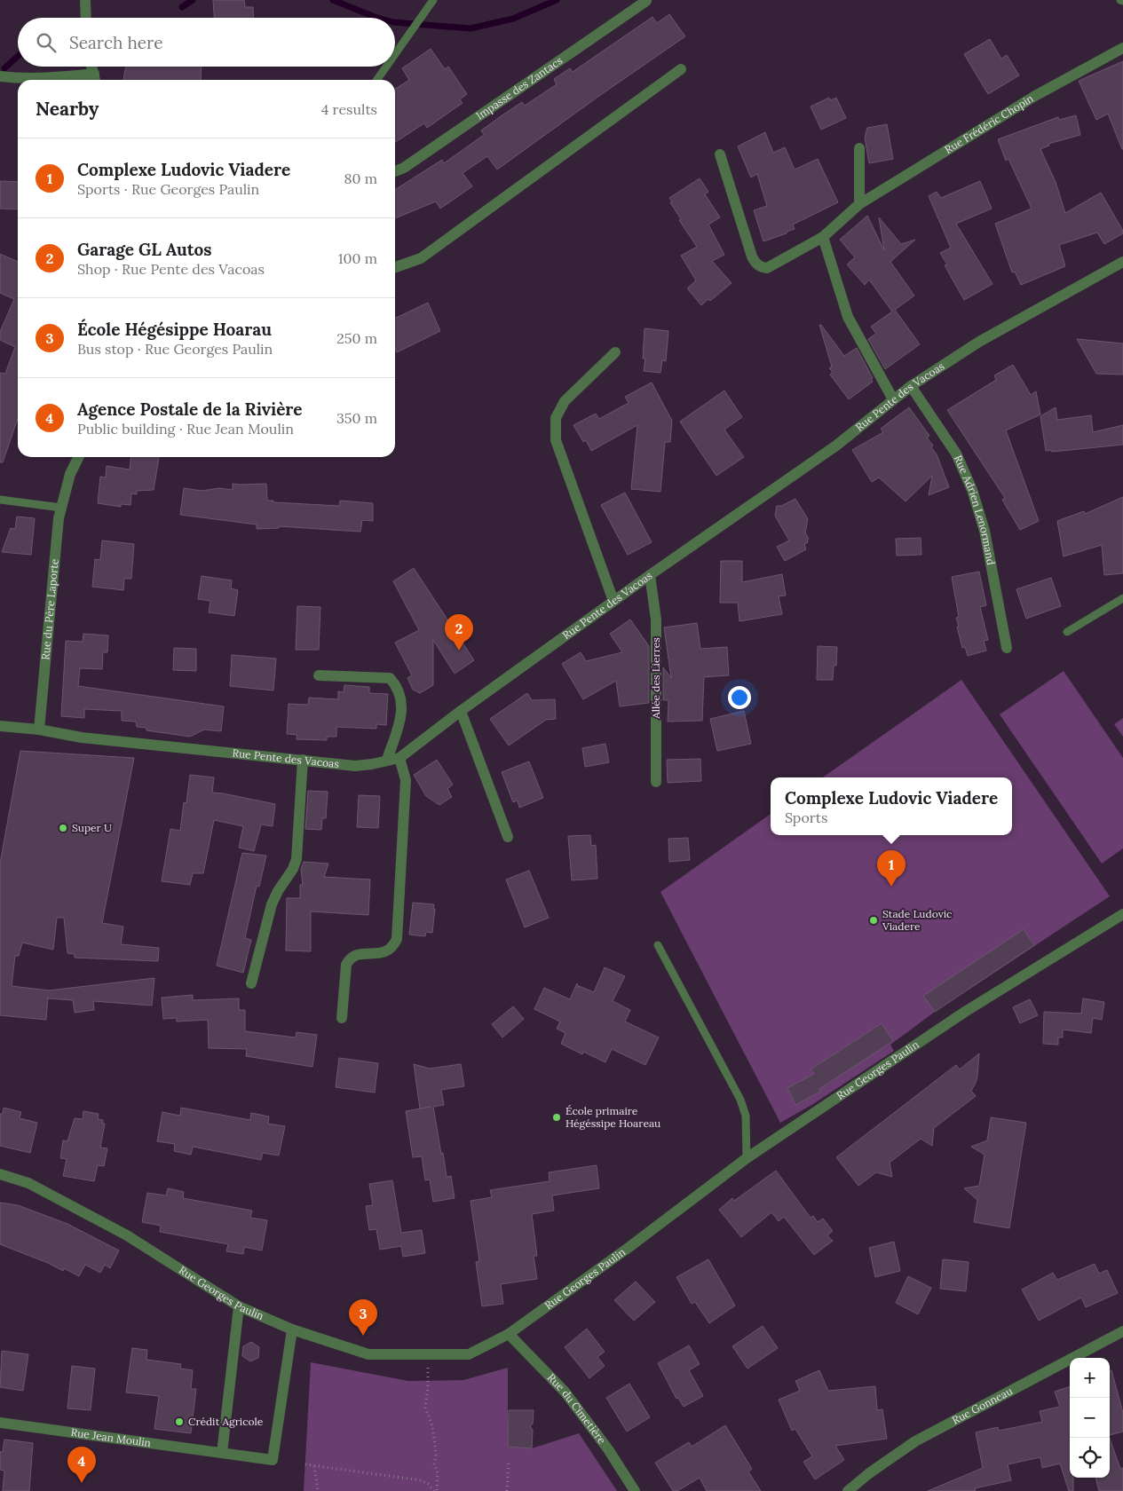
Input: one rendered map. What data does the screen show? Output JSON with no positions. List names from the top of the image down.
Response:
{
  "streets": {
    "street": [
      "Impasse des Zantacs",
      "Rue Frédéric Chopin",
      "Rue Pente des Vacoas",
      "Rue Adrien Lenormand",
      "Rue du Père Laporte",
      "Allée des Lierres",
      "Rue Georges Paulin",
      "Rue Gonneau",
      "Rue du Cimetière",
      "Rue Jean Moulin"
    ]
  },
  "crossings": [
    ["Rue Pente des Vacoas", "Rue Adrien Lenormand"],
    ["Rue Pente des Vacoas", "Rue du Père Laporte"],
    ["Rue Pente des Vacoas", "Allée des Lierres"],
    ["Rue Georges Paulin", "Rue du Cimetière"],
    ["Rue Georges Paulin", "Rue Jean Moulin"]
  ],
  "places": [
    "Super U",
    "Stade Ludovic Viadere",
    "École primaire Hégéssipe Hoareau",
    "Crédit Agricole"
  ],
  "page": {
    "search": "Search here",
    "heading": ["Nearby", "4 results"],
    "list": [
      {
        "mark": "1",
        "name": "Complexe Ludovic Viadere",
        "note": "Sports · Rue Georges Paulin",
        "value": "80 m"
      },
      {
        "mark": "2",
        "name": "Garage GL Autos",
        "note": "Shop · Rue Pente des Vacoas",
        "value": "100 m"
      },
      {
        "mark": "3",
        "name": "École Hégésippe Hoarau",
        "note": "Bus stop · Rue Georges Paulin",
        "value": "250 m"
      },
      {
        "mark": "4",
        "name": "Agence Postale de la Rivière",
        "note": "Public building · Rue Jean Moulin",
        "value": "350 m"
      }
    ],
    "pins": [
      "2",
      "1",
      "3",
      "4"
    ],
    "popup": ["Complexe Ludovic Viadere", "Sports"],
    "map_buttons": ["+", "−"]
  }
}
